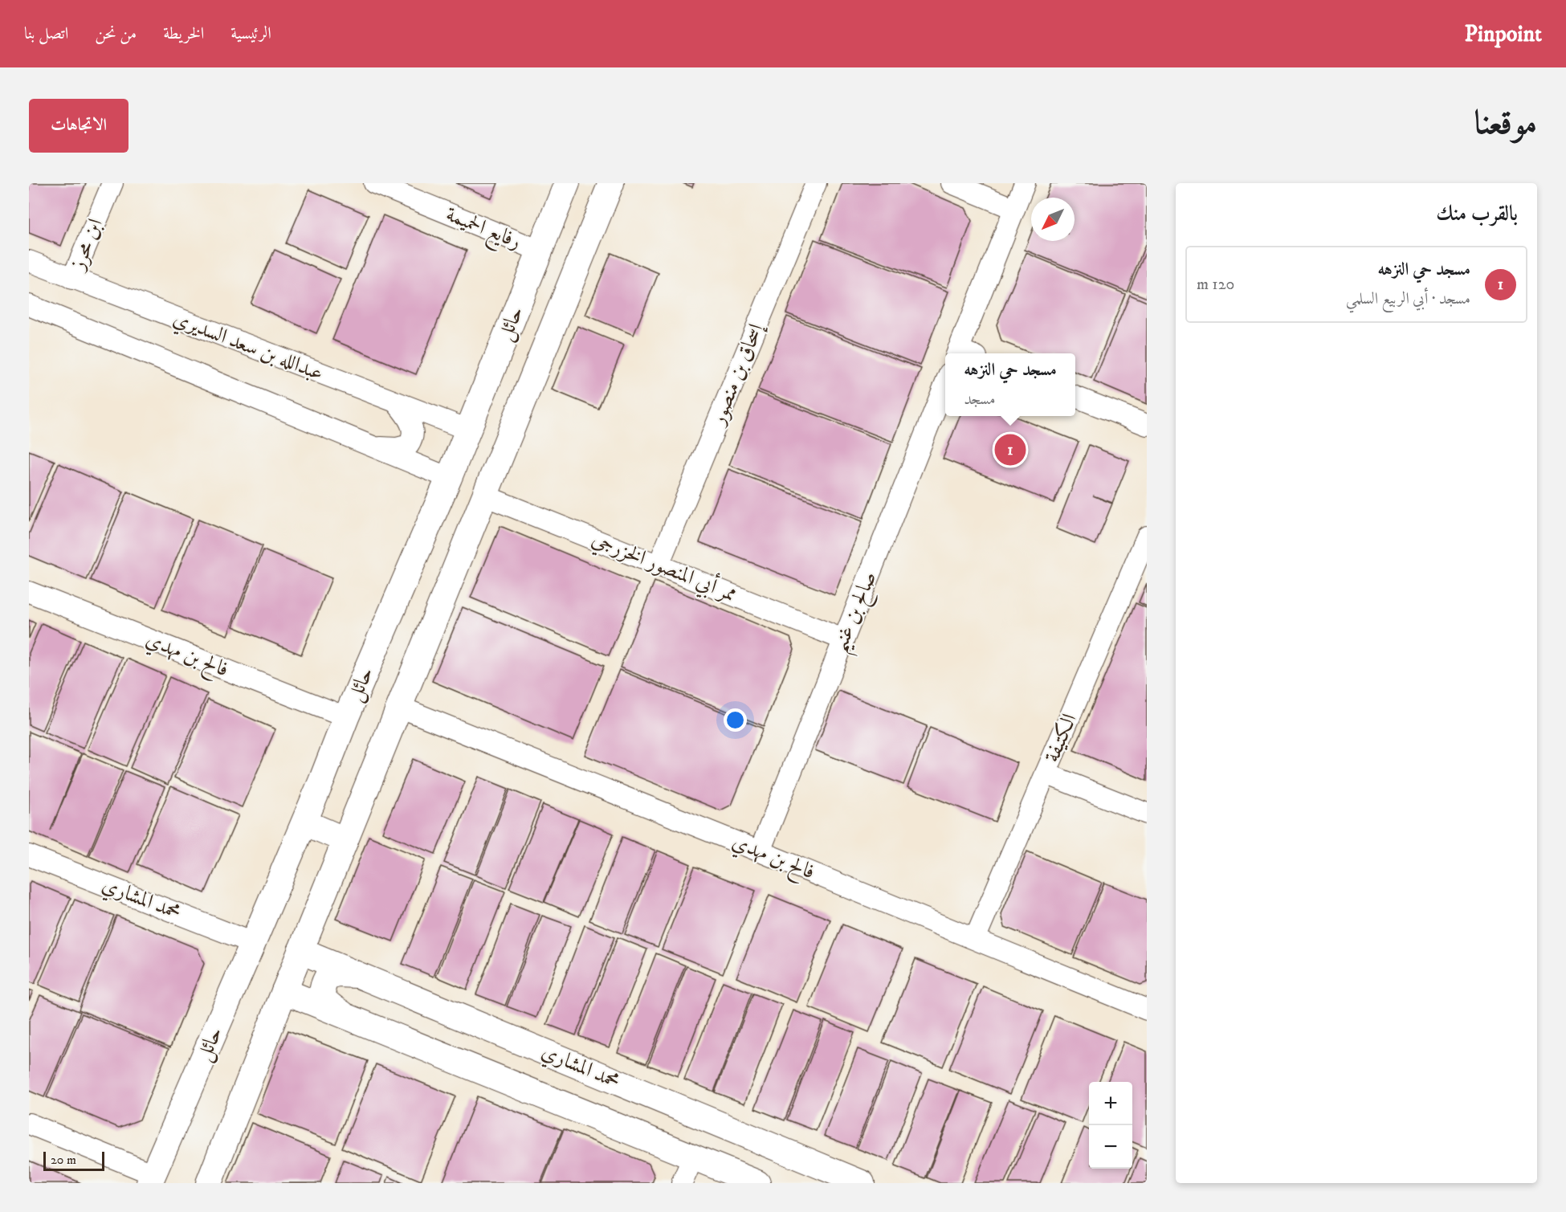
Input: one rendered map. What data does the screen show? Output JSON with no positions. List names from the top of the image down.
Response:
{
  "streets": {
    "street": [
      "رفايع الحميمة",
      "ابن محرز",
      "حائل",
      "عبدالله بن سعد السديري",
      "إسحاق بن منصور",
      "ممر أبي المنصور الخزرجي",
      "صالح بن غنيم",
      "فالح بن مهدي",
      "الكتيفة",
      "محمد المشاري"
    ]
  },
  "crossings": [
    ["رفايع الحميمة", "حائل"],
    ["ابن محرز", "عبدالله بن سعد السديري"],
    ["حائل", "عبدالله بن سعد السديري"],
    ["حائل", "ممر أبي المنصور الخزرجي"],
    ["حائل", "فالح بن مهدي"],
    ["حائل", "محمد المشاري"],
    ["إسحاق بن منصور", "ممر أبي المنصور الخزرجي"],
    ["ممر أبي المنصور الخزرجي", "صالح بن غنيم"],
    ["صالح بن غنيم", "فالح بن مهدي"],
    ["فالح بن مهدي", "الكتيفة"]
  ],
  "scale_bar": "20 m",
  "north": "bottom left",
  "page": {
    "header": "Pinpoint",
    "nav": [
      "الرئيسية",
      "الخريطة",
      "من نحن",
      "اتصل بنا"
    ],
    "title": "موقعنا",
    "buttons": "الاتجاهات",
    "heading": "بالقرب منك",
    "list": [
      {
        "mark": "1",
        "name": "مسجد حي النزهه",
        "note": "مسجد · أبي الربيع السلمي",
        "value": "120 m"
      }
    ],
    "popup": ["مسجد حي النزهه", "مسجد"],
    "pins": "1",
    "map_buttons": ["+", "−"],
    "scale": "20 m"
  }
}
